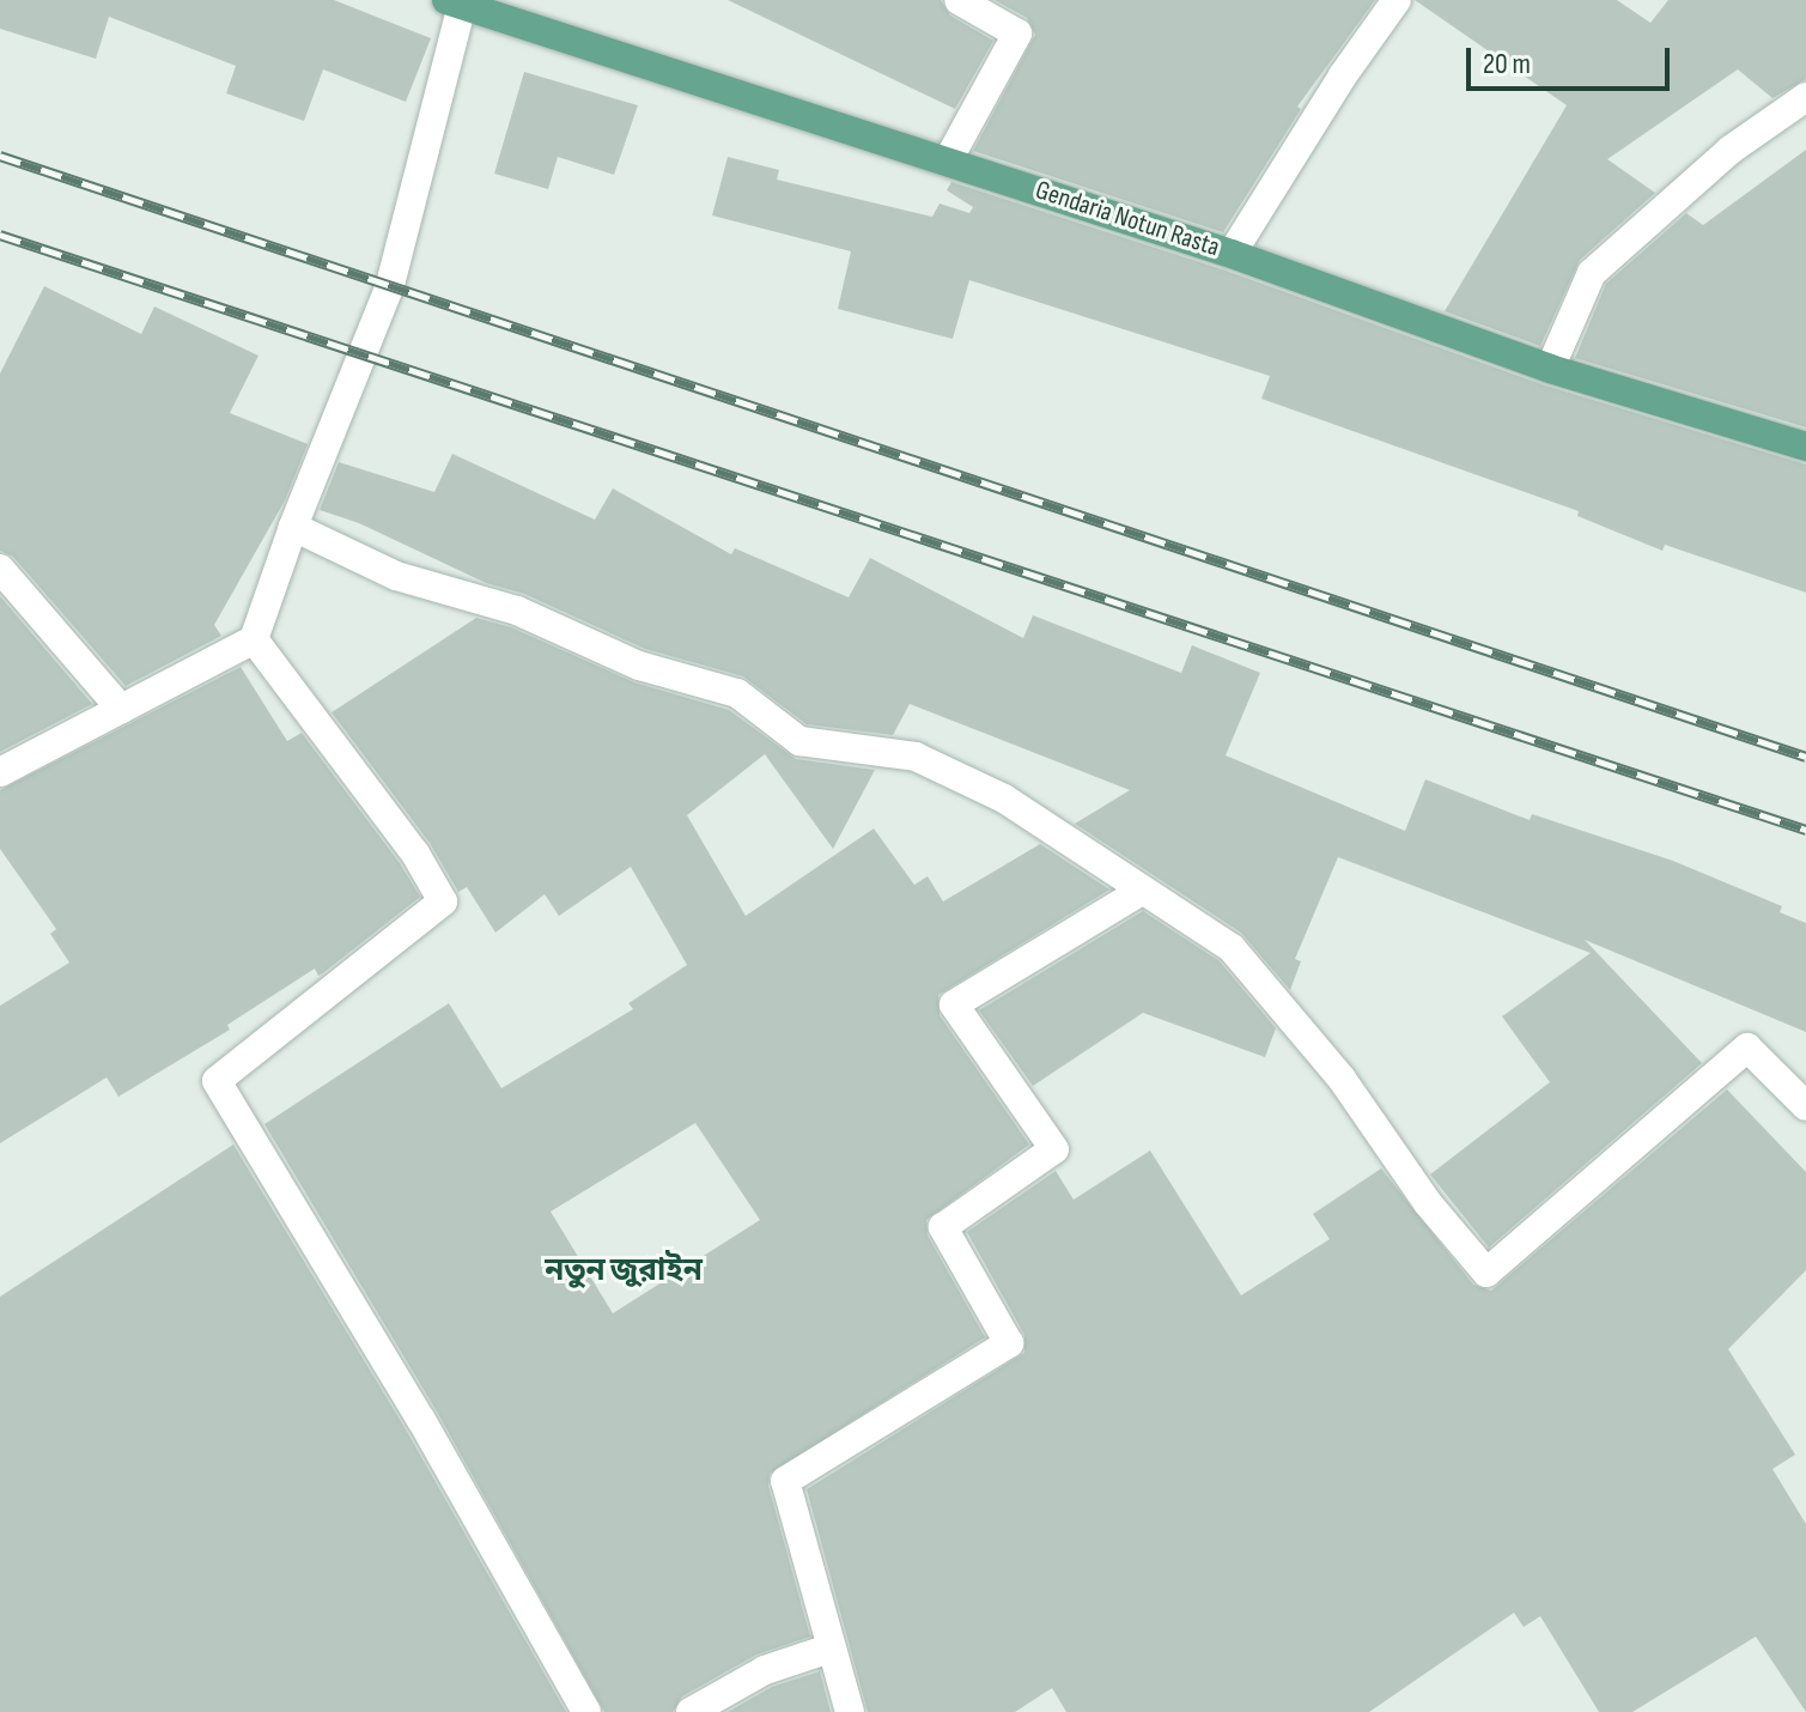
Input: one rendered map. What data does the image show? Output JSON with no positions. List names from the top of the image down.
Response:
{
  "streets": {
    "main road": ["Gendaria Notun Rasta"]
  },
  "districts": ["নতুন জুরাইন"],
  "scale_bar": "20 m"
}
